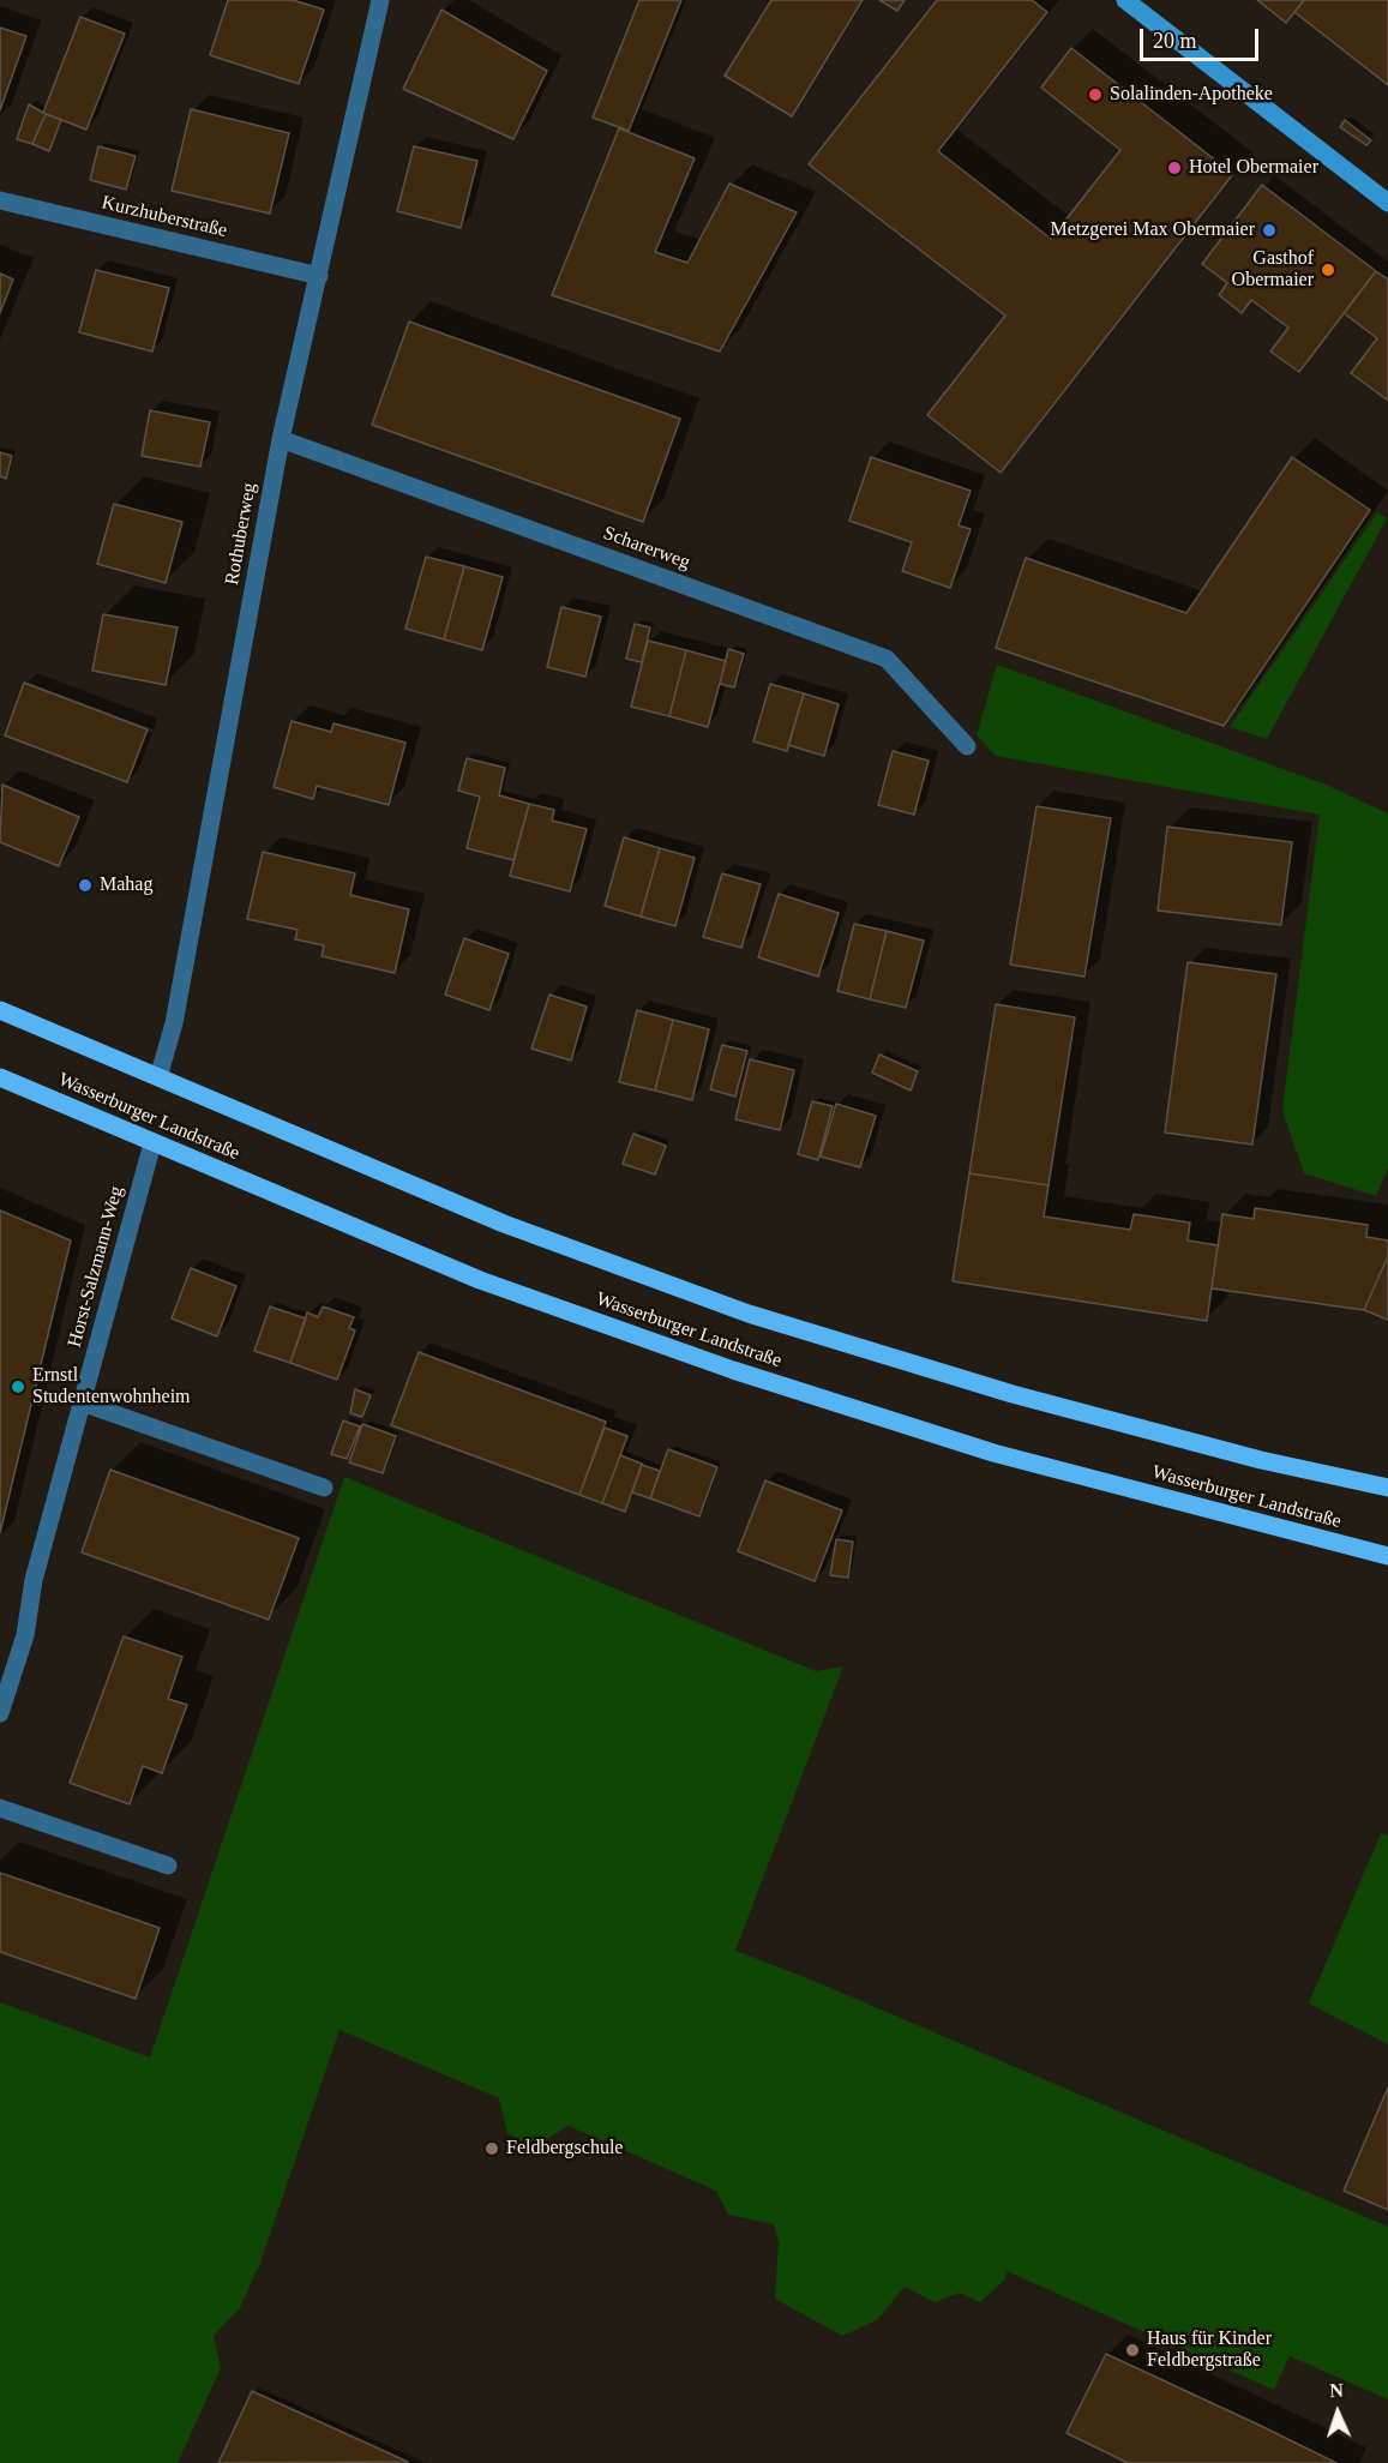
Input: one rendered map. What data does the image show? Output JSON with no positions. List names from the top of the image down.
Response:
{
  "streets": {
    "main road": ["Wasserburger Landstraße"],
    "street": [
      "Kurzhuberstraße",
      "Rothuberweg",
      "Scharerweg",
      "Horst-Salzmann-Weg"
    ]
  },
  "crossings": [
    ["Kurzhuberstraße", "Rothuberweg"],
    ["Rothuberweg", "Scharerweg"],
    ["Rothuberweg", "Wasserburger Landstraße"],
    ["Wasserburger Landstraße", "Horst-Salzmann-Weg"]
  ],
  "places": [
    "Solalinden-Apotheke",
    "Hotel Obermaier",
    "Metzgerei Max Obermaier",
    "Gasthof Obermaier",
    "Mahag",
    "Ernstl Studentenwohnheim",
    "Feldbergschule",
    "Haus für Kinder Feldbergstraße"
  ],
  "scale_bar": "20 m",
  "north": "top"
}
